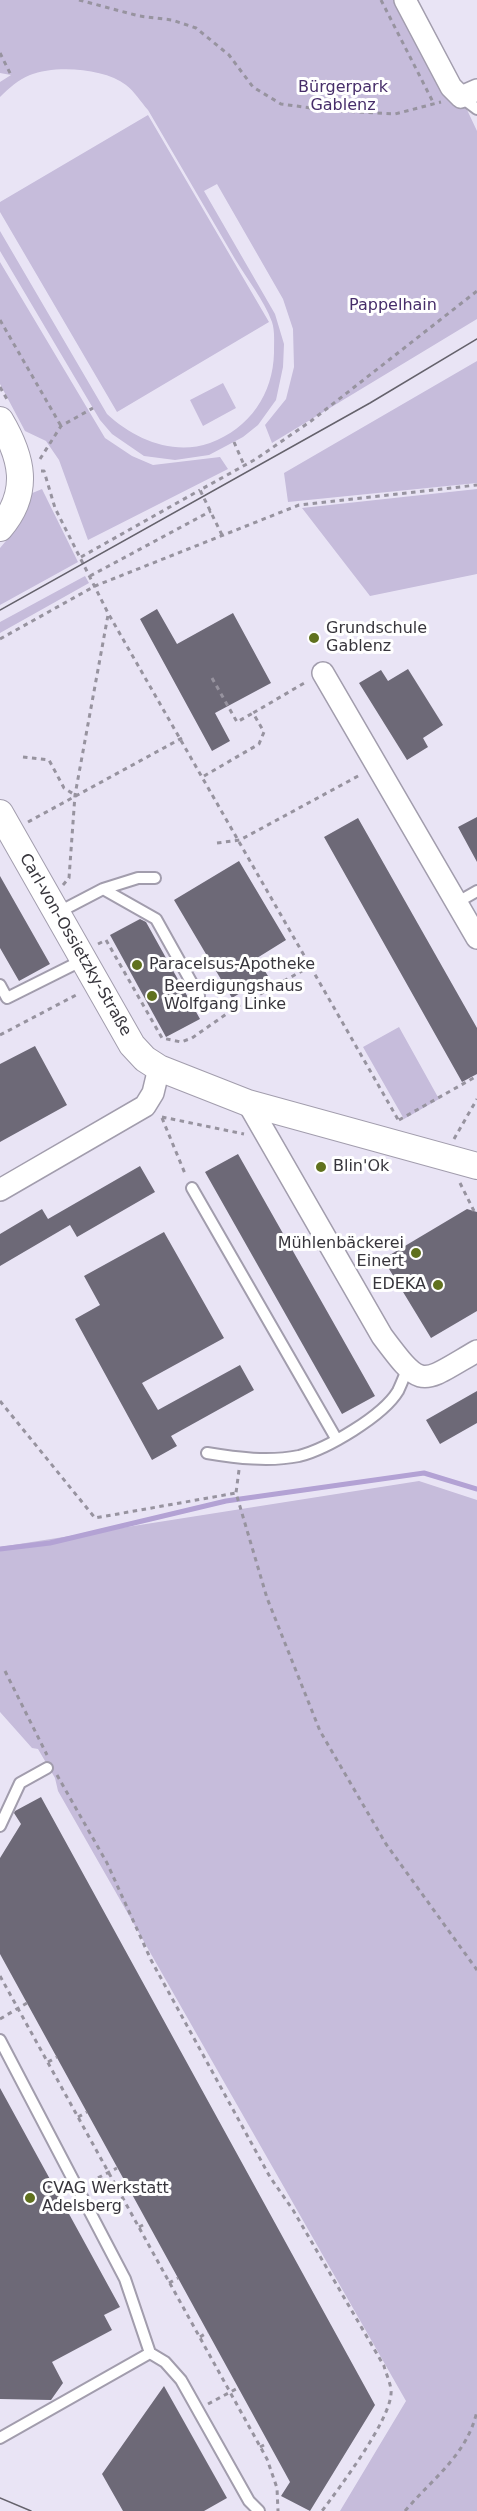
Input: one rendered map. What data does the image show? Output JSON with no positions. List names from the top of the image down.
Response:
{
  "streets": {
    "street": ["Carl-von-Ossietzky-Straße"]
  },
  "parks": ["Bürgerpark Gablenz", "Pappelhain"],
  "places": [
    "Grundschule Gablenz",
    "Paracelsus-Apotheke",
    "Beerdigungshaus Wolfgang Linke",
    "Blin'Ok",
    "Mühlenbäckerei Einert",
    "EDEKA",
    "CVAG Werkstatt Adelsberg"
  ]
}
